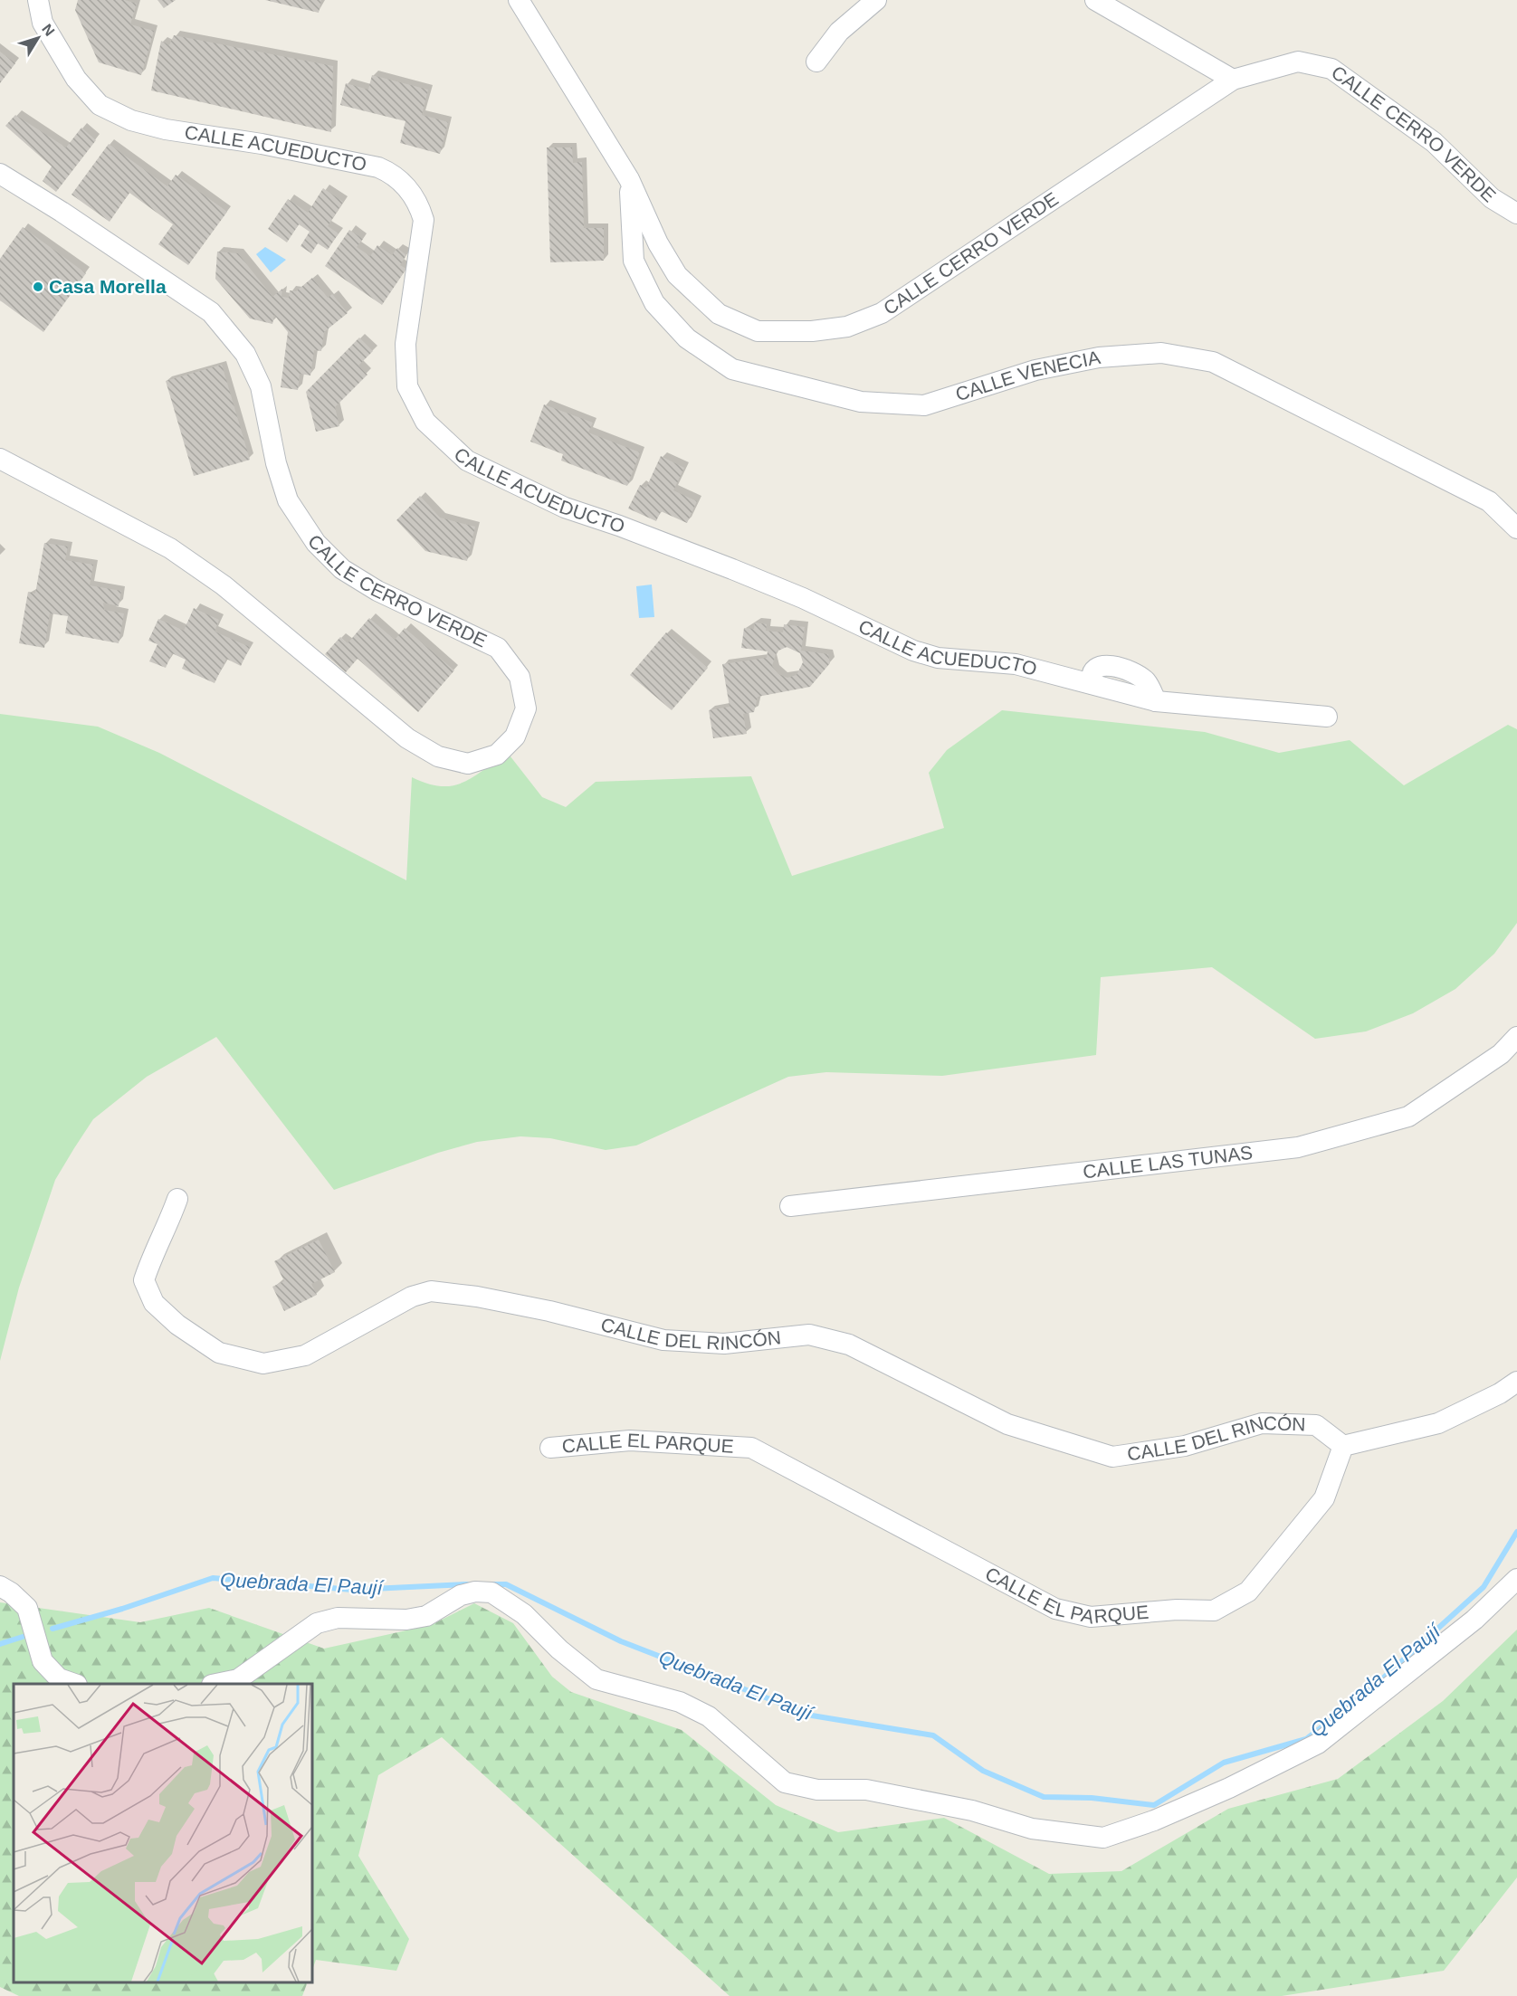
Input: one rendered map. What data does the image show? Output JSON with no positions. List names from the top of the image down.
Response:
{
  "streets": {
    "street": [
      "CALLE CERRO VERDE",
      "CALLE ACUEDUCTO",
      "CALLE VENECIA",
      "CALLE LAS TUNAS",
      "CALLE DEL RINCÓN",
      "CALLE EL PARQUE"
    ]
  },
  "crossings": [
    ["CALLE CERRO VERDE", "CALLE VENECIA"],
    ["CALLE DEL RINCÓN", "CALLE EL PARQUE"]
  ],
  "water": ["Quebrada El Paují"],
  "places": ["Casa Morella"],
  "north": "top right"
}
